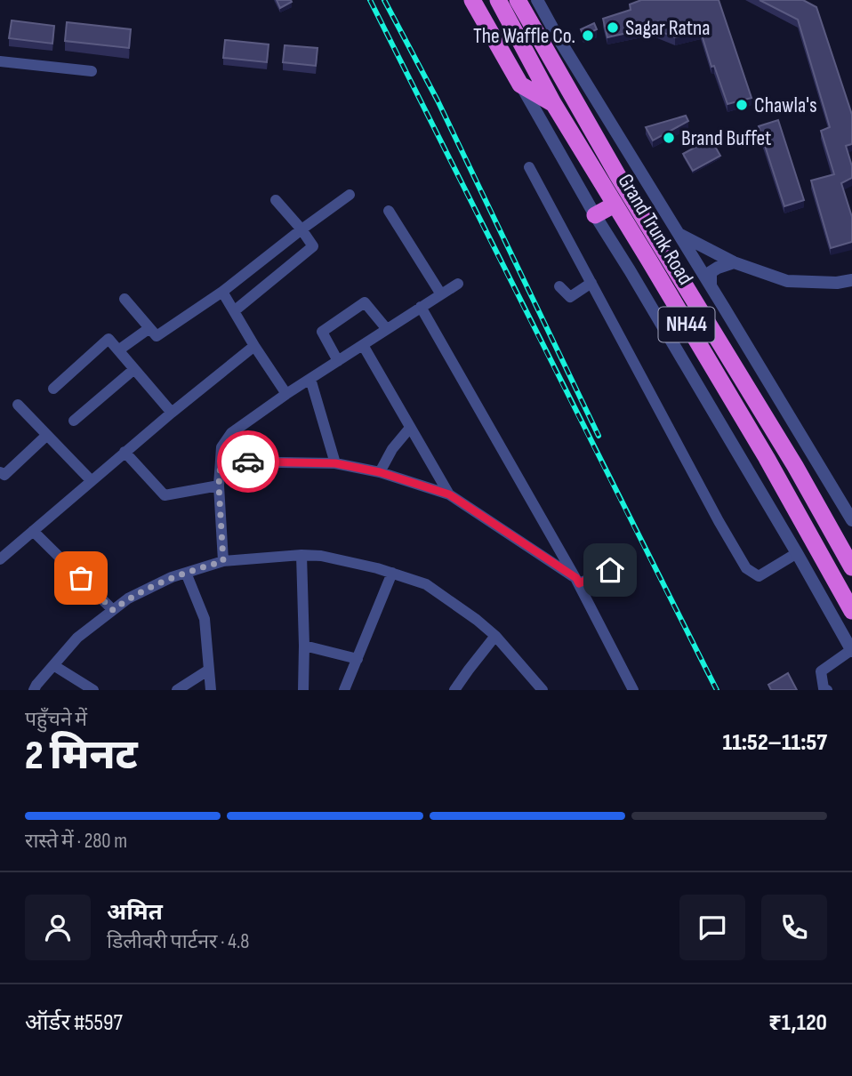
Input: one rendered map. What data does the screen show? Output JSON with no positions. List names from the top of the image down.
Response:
{
  "streets": {
    "highway": ["Grand Trunk Road", "NH44"]
  },
  "places": [
    "Sagar Ratna",
    "The Waffle Co.",
    "Chawla's",
    "Brand Buffet"
  ],
  "page": {
    "heading": ["2 मिनट", "पहुँचने में", "11:52–11:57"],
    "panel": [
      "अमित",
      "डिलीवरी पार्टनर · 4.8",
      "ऑर्डर #5597",
      "₹1,120"
    ],
    "bar": "रास्ते में · 280 m"
  }
}
